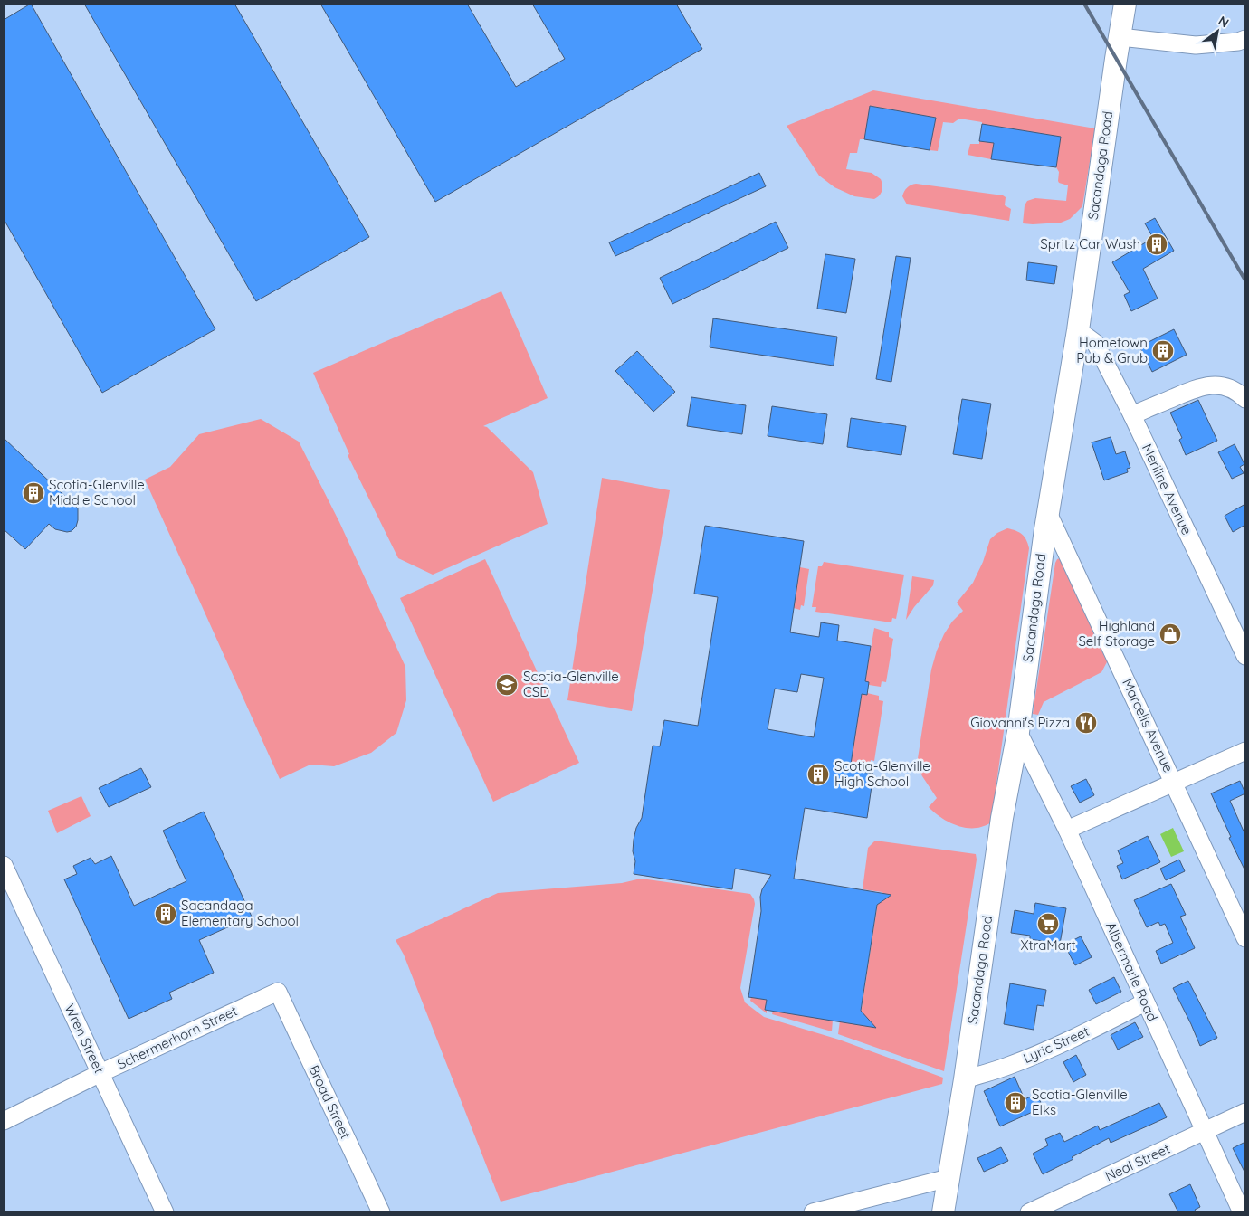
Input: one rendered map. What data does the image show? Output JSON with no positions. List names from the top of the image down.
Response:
{
  "streets": {
    "main road": ["Sacandaga Road"],
    "street": [
      "Meriline Avenue",
      "Marcelis Avenue",
      "Albermarle Road",
      "Schermerhorn Street",
      "Wren Street",
      "Lyric Street",
      "Broad Street",
      "Neal Street"
    ]
  },
  "crossings": [
    ["Sacandaga Road", "Meriline Avenue"],
    ["Sacandaga Road", "Marcelis Avenue"],
    ["Sacandaga Road", "Albermarle Road"],
    ["Sacandaga Road", "Lyric Street"],
    ["Albermarle Road", "Lyric Street"],
    ["Albermarle Road", "Neal Street"],
    ["Schermerhorn Street", "Wren Street"],
    ["Schermerhorn Street", "Broad Street"]
  ],
  "places": {
    "building": [
      "Spritz Car Wash",
      "Hometown Pub & Grub",
      "Scotia-Glenville Middle School",
      "Scotia-Glenville High School",
      "Sacandaga Elementary School",
      "Scotia-Glenville Elks"
    ],
    "shop": ["Highland Self Storage"],
    "school or university": ["Scotia-Glenville CSD"],
    "restaurant": ["Giovanni's Pizza"],
    "supermarket": ["XtraMart"]
  },
  "north": "top right"
}
